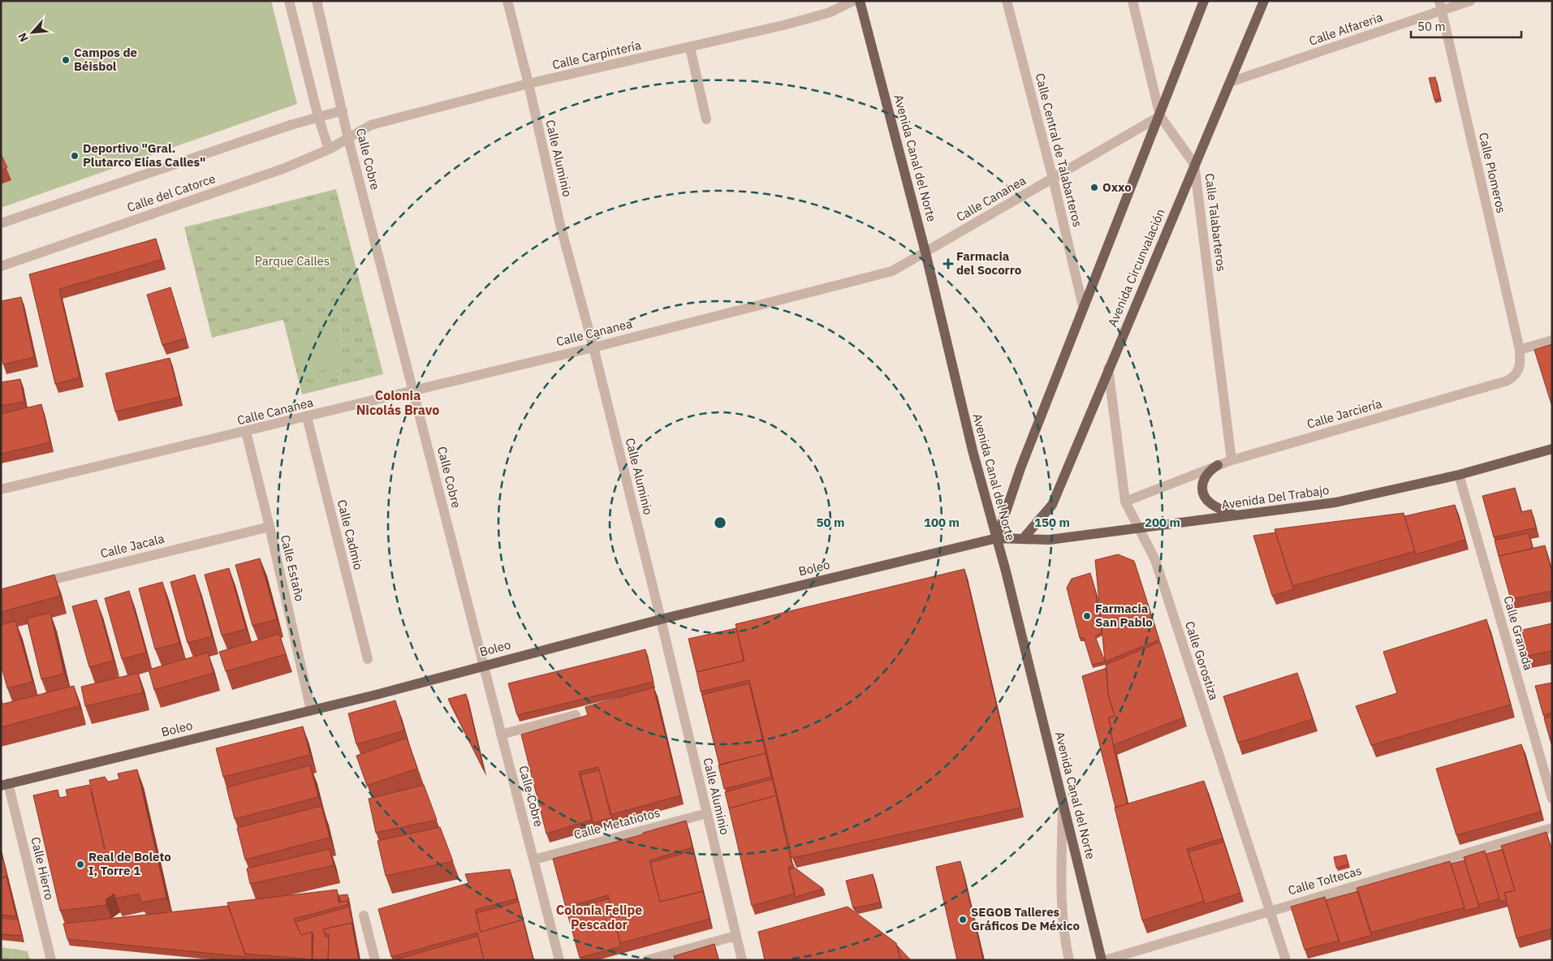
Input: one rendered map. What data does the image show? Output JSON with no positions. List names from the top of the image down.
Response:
{
  "streets": {
    "main road": [
      "Avenida Canal del Norte",
      "Avenida Circunvalación",
      "Avenida Del Trabajo",
      "Boleo"
    ],
    "street": [
      "Calle Alfareria",
      "Calle Carpintería",
      "Calle Central de Talabarteros",
      "Calle Aluminio",
      "Calle Cobre",
      "Calle Plomeros",
      "Calle del Catorce",
      "Calle Cananea",
      "Calle Talabarteros",
      "Calle Jarciería",
      "Calle Cadmio",
      "Calle Jacala",
      "Calle Estaño",
      "Calle Granada",
      "Calle Gorostiza",
      "Calle Metatiotos",
      "Calle Hierro",
      "Calle Toltecas"
    ]
  },
  "crossings": [
    ["Calle Alfareria", "Calle Plomeros"],
    ["Calle Alfareria", "Avenida Circunvalación"],
    ["Calle Carpintería", "Calle Aluminio"],
    ["Calle Carpintería", "Calle Cobre"],
    ["Calle Carpintería", "Calle del Catorce"],
    ["Calle Central de Talabarteros", "Calle Cananea"],
    ["Calle Aluminio", "Calle Cananea"],
    ["Calle Aluminio", "Boleo"],
    ["Calle Aluminio", "Calle Metatiotos"],
    ["Avenida Canal del Norte", "Calle Cananea"],
    ["Avenida Canal del Norte", "Avenida Del Trabajo"],
    ["Avenida Canal del Norte", "Boleo"],
    ["Avenida Canal del Norte", "Calle Toltecas"],
    ["Calle Cobre", "Calle del Catorce"],
    ["Calle Cobre", "Calle Cananea"],
    ["Calle Cobre", "Boleo"],
    ["Calle Cobre", "Calle Metatiotos"],
    ["Calle Plomeros", "Calle Jarciería"],
    ["Calle Cananea", "Calle Talabarteros"],
    ["Calle Cananea", "Calle Cadmio"],
    ["Calle Cananea", "Calle Estaño"],
    ["Calle Talabarteros", "Avenida Circunvalación"],
    ["Calle Talabarteros", "Calle Jarciería"],
    ["Avenida Circunvalación", "Avenida Del Trabajo"],
    ["Avenida Circunvalación", "Calle Gorostiza"],
    ["Calle Jarciería", "Calle Gorostiza"],
    ["Avenida Del Trabajo", "Boleo"],
    ["Avenida Del Trabajo", "Calle Granada"],
    ["Avenida Del Trabajo", "Calle Gorostiza"],
    ["Calle Jacala", "Calle Estaño"],
    ["Calle Estaño", "Boleo"],
    ["Boleo", "Calle Hierro"],
    ["Calle Gorostiza", "Calle Toltecas"]
  ],
  "districts": ["Colonia Nicolás Bravo", "Colonia Felipe Pescador"],
  "parks": ["Parque Calles"],
  "places": {
    "other": [
      "Campos de Béisbol",
      "Deportivo \"Gral. Plutarco Elías Calles\"",
      "Oxxo",
      "Farmacia San Pablo",
      "Real de Boleto I, Torre 1",
      "SEGOB Talleres Gráficos De México"
    ],
    "health": ["Farmacia del Socorro"]
  },
  "scale_bar": "50 m",
  "north": "bottom left",
  "rings": [
    "50 m",
    "100 m",
    "150 m",
    "200 m"
  ]
}
